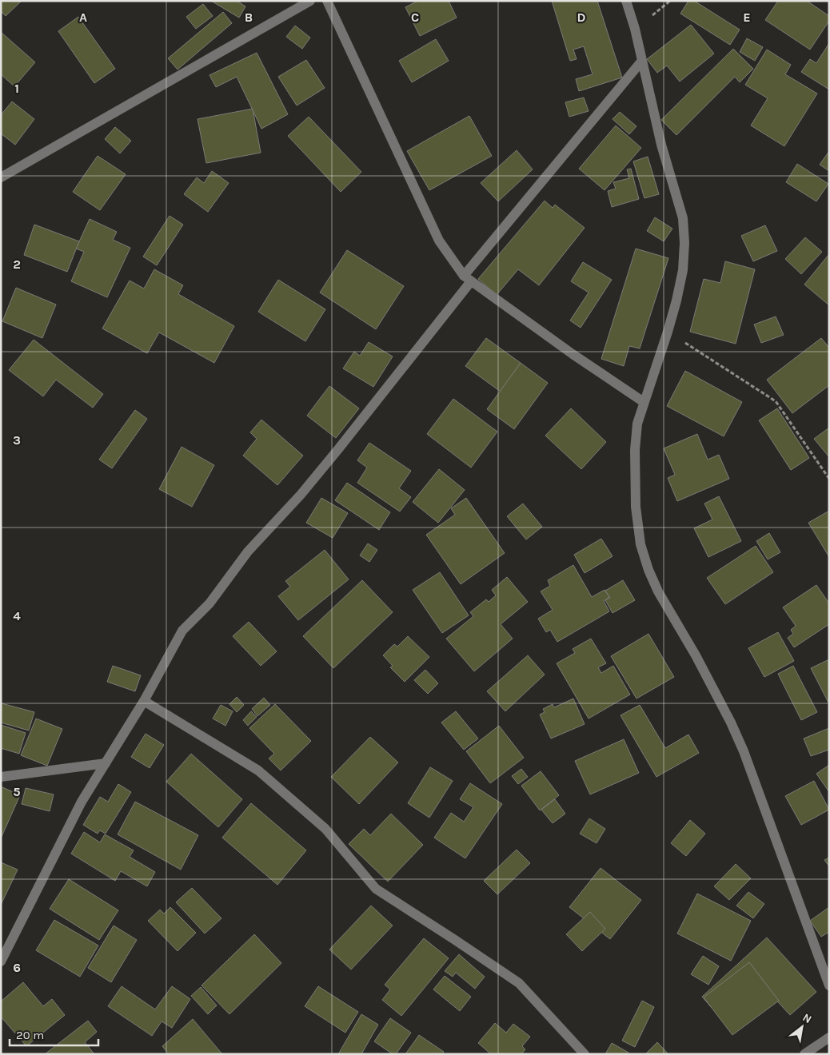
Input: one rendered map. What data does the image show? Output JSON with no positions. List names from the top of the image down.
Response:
{
  "scale_bar": "20 m",
  "north": "top right",
  "grid": {
    "columns": [
      "A",
      "B",
      "C",
      "D",
      "E"
    ],
    "rows": [
      "1",
      "2",
      "3",
      "4",
      "5",
      "6"
    ]
  }
}
